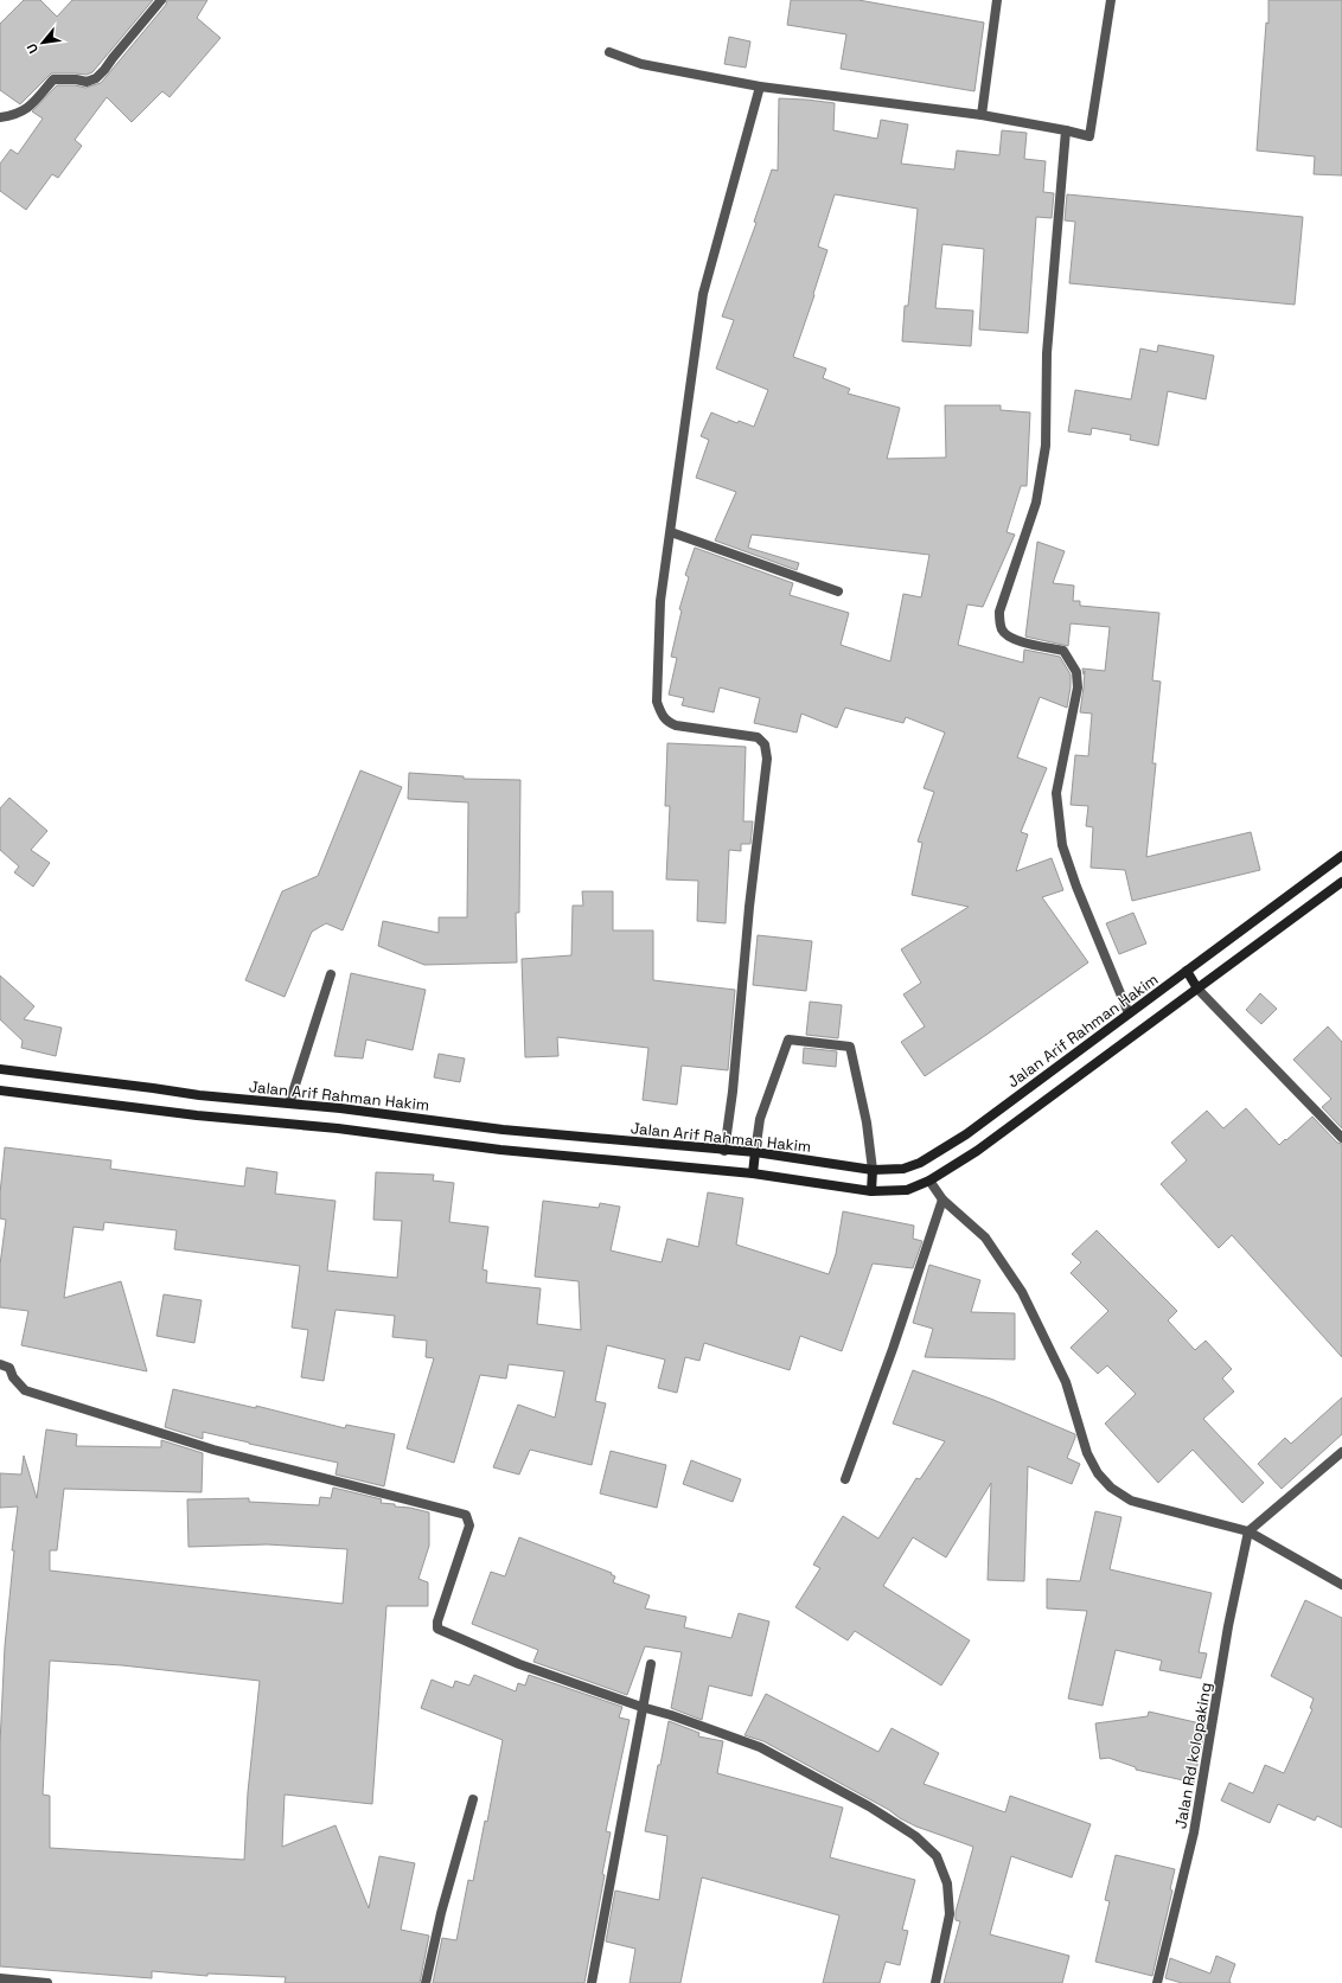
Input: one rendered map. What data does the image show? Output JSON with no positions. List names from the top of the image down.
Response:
{
  "streets": {
    "main road": ["Jalan Arif Rahman Hakim"],
    "street": ["Jalan Rd kolopaking"]
  },
  "north": "bottom left"
}
